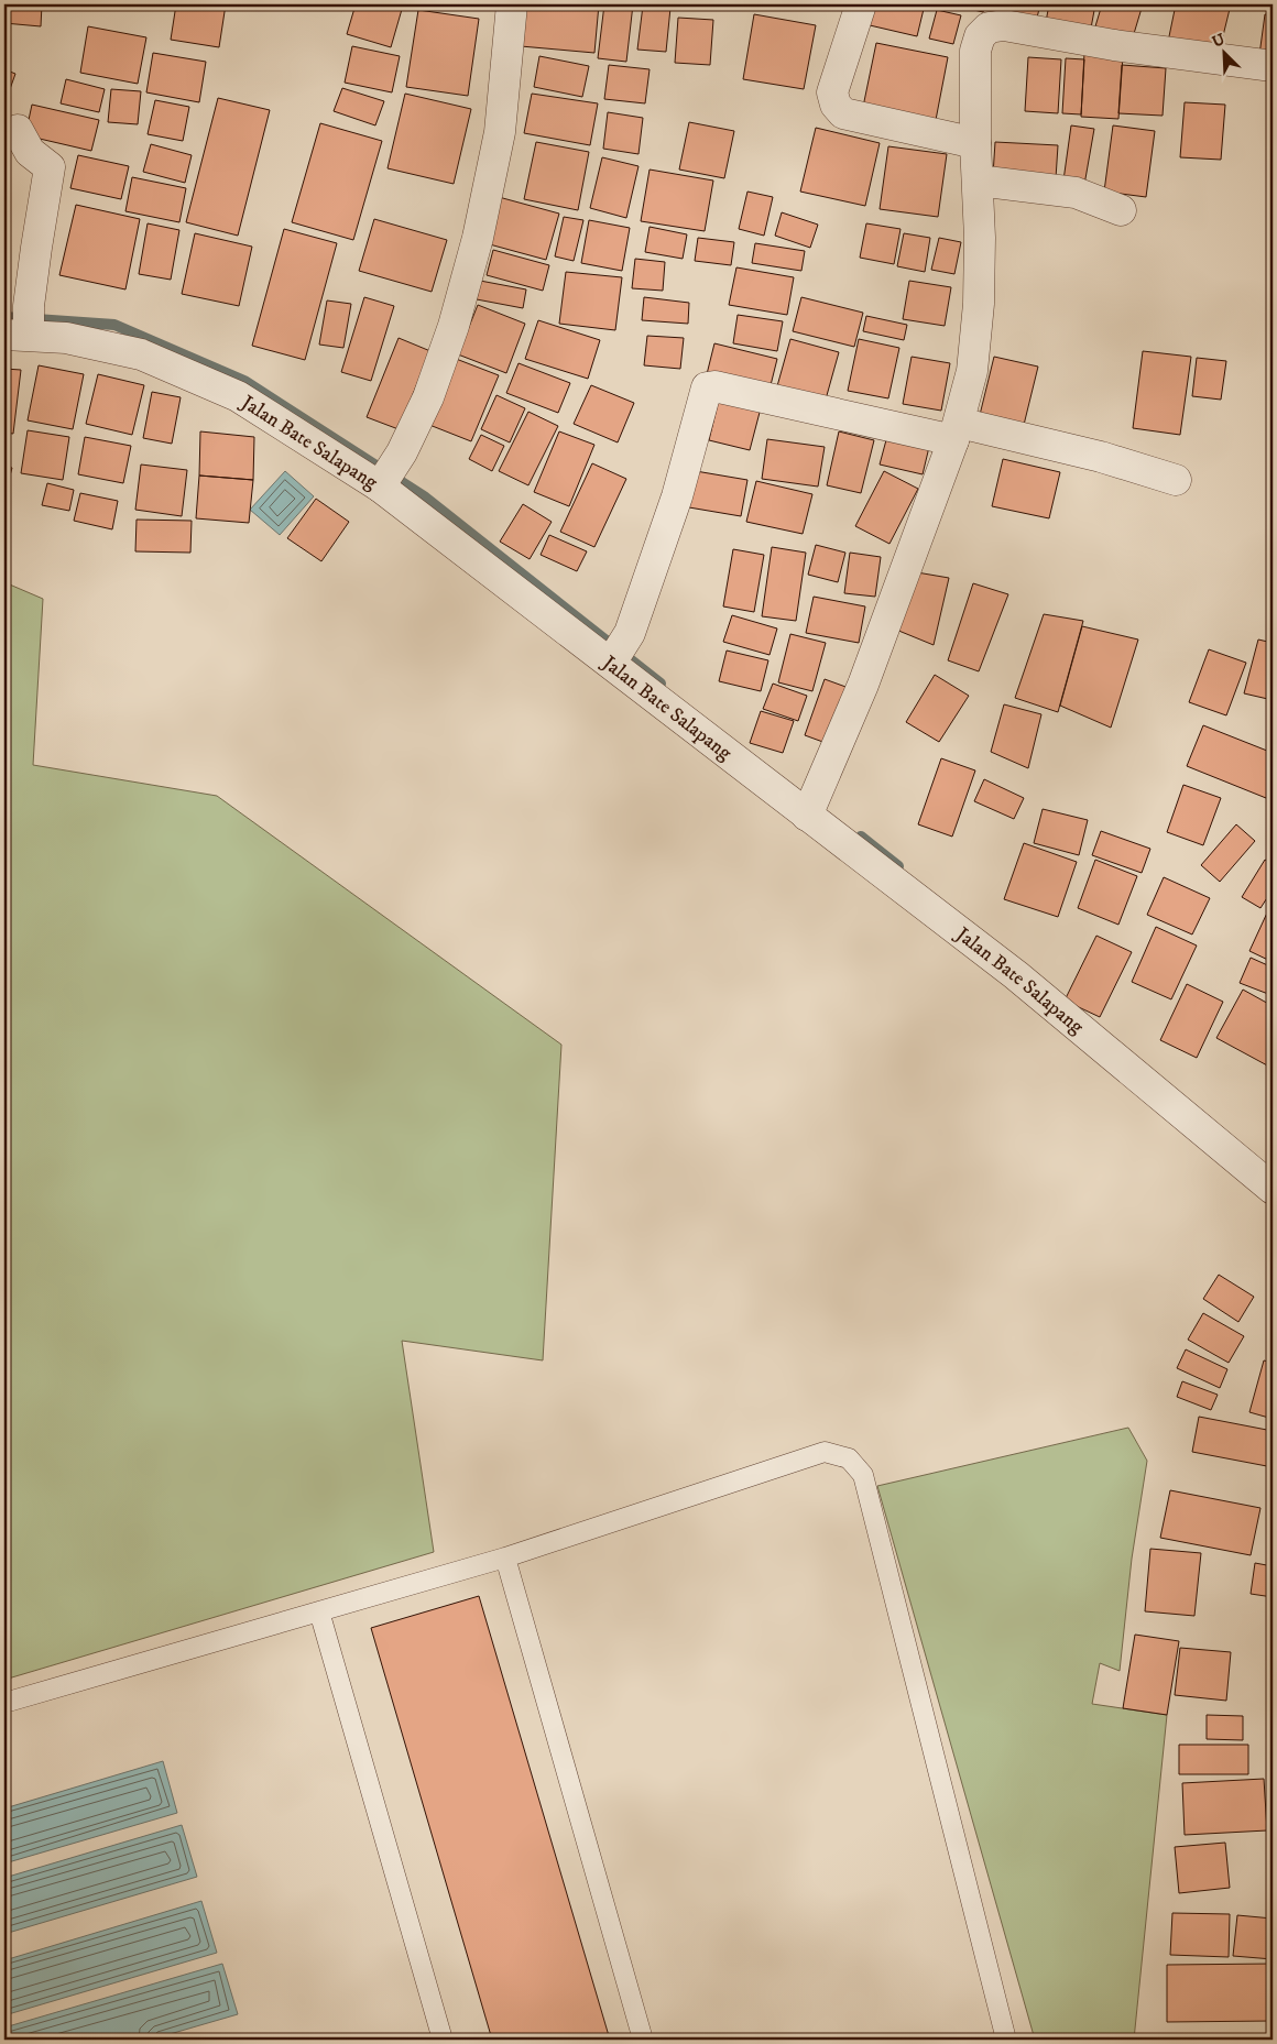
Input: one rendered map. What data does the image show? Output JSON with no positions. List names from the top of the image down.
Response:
{
  "streets": {
    "street": ["Jalan Bate Salapang"]
  },
  "north": "top left"
}
